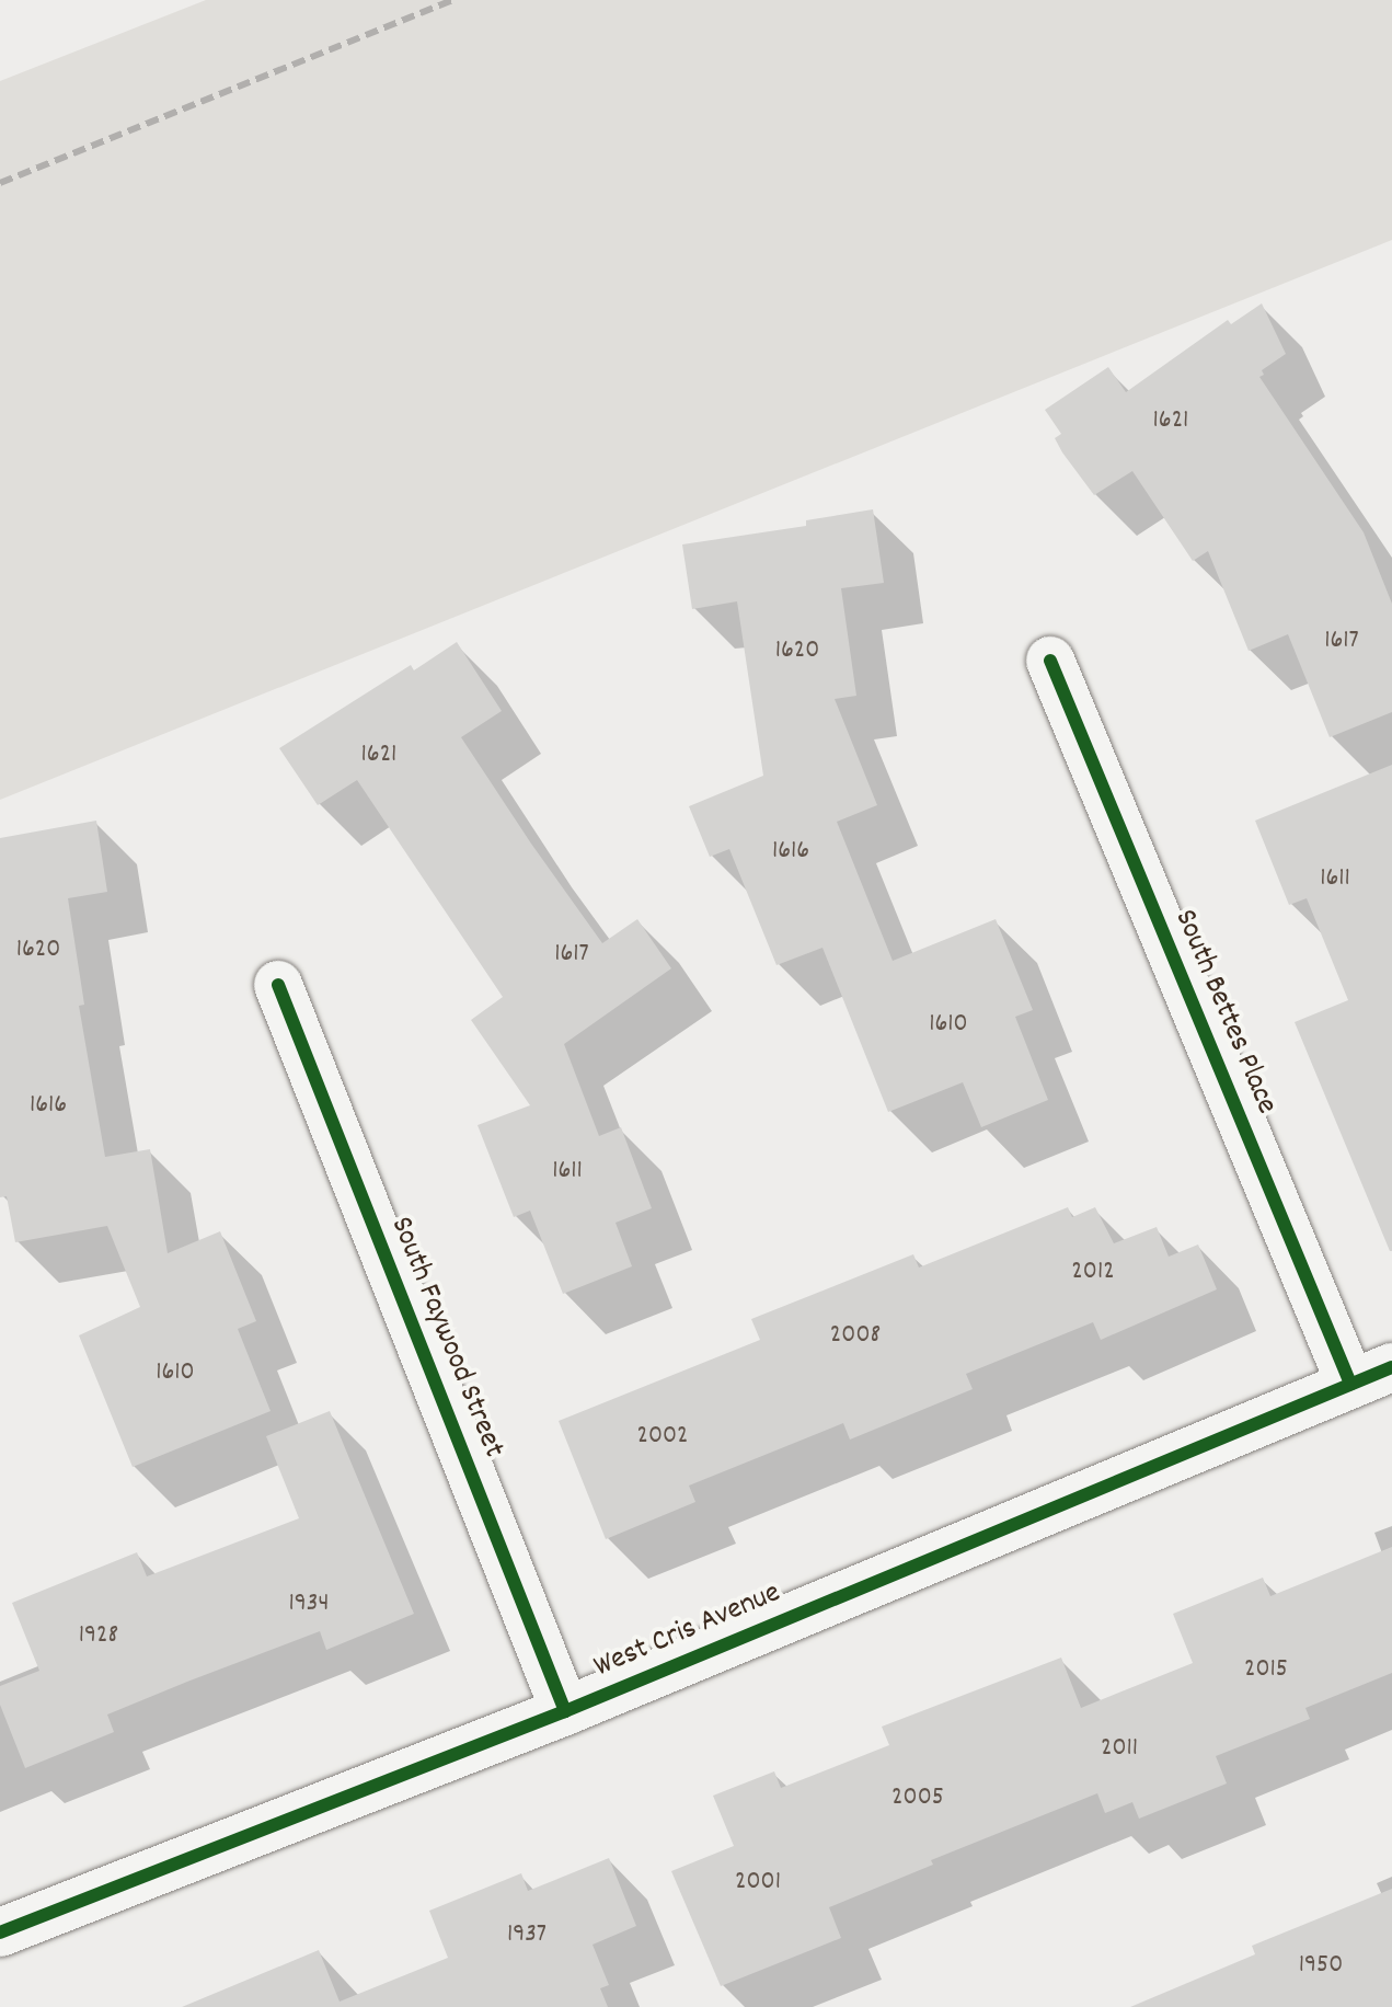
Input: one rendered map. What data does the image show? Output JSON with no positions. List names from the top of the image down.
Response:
{
  "streets": {
    "street": ["South Bettes Place", "South Faywood Street", "West Cris Avenue"]
  },
  "crossings": [
    ["South Bettes Place", "West Cris Avenue"],
    ["South Faywood Street", "West Cris Avenue"]
  ],
  "house_numbers": [
    "1621",
    "1617",
    "1620",
    "1621",
    "1616",
    "1611",
    "1620",
    "1617",
    "1610",
    "1616",
    "1611",
    "2012",
    "2008",
    "1610",
    "2002",
    "1934",
    "1928",
    "2015",
    "2011",
    "2005",
    "2001",
    "1937",
    "1950"
  ]
}
